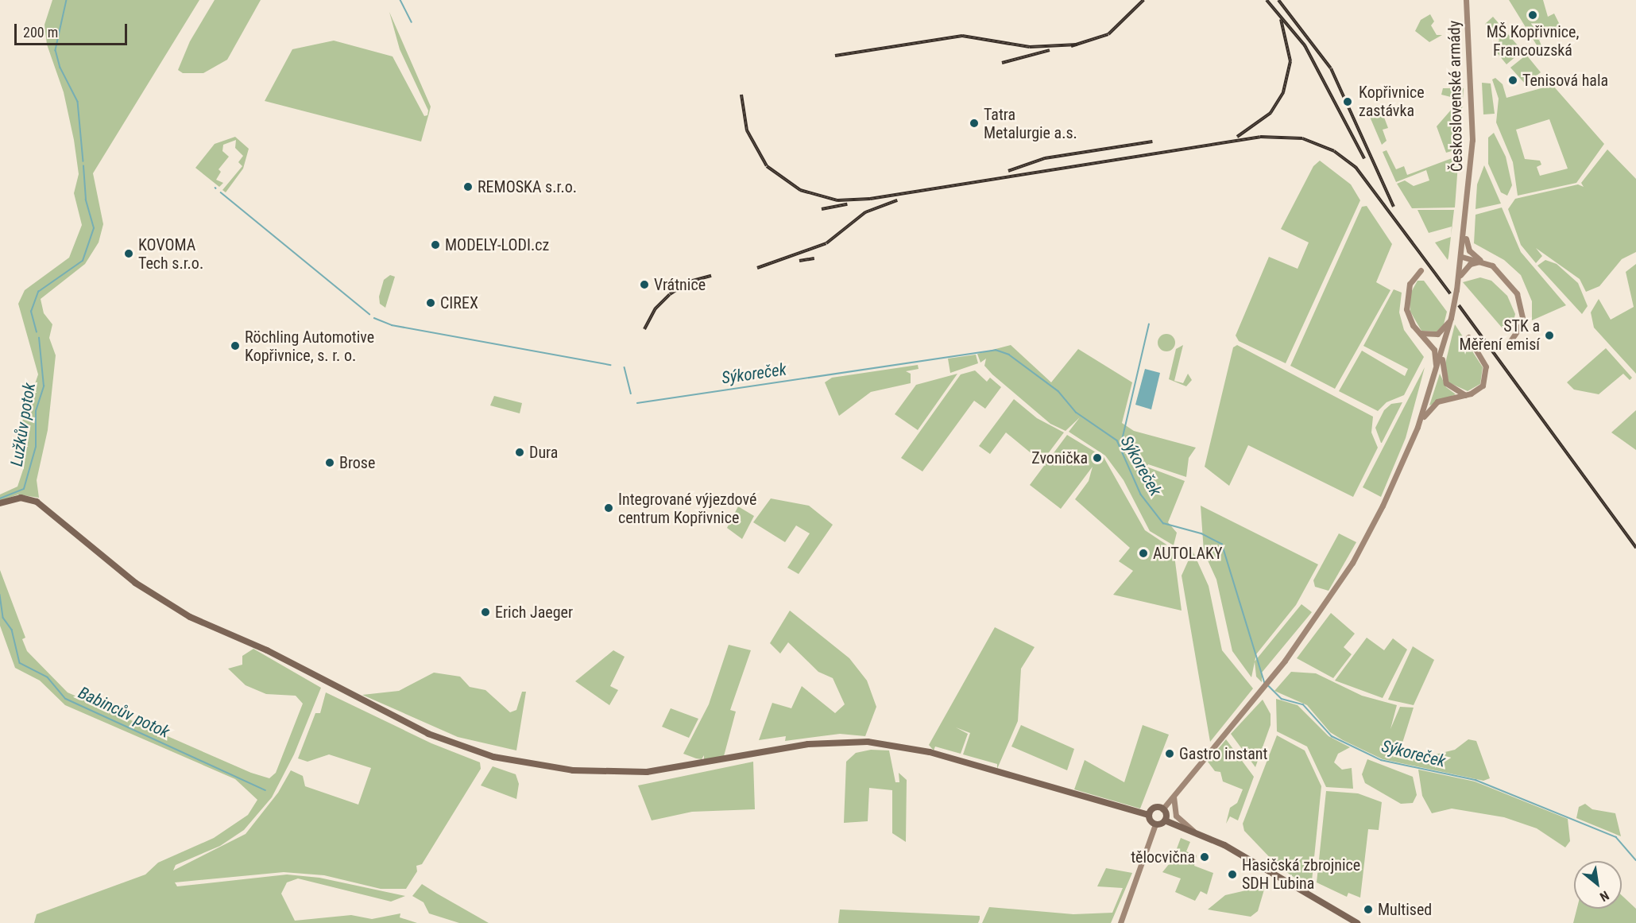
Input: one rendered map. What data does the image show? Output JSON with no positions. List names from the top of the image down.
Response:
{
  "streets": {
    "main road": ["Československé armády"]
  },
  "water": ["Sýkoreček", "Lužkův potok", "Babincův potok"],
  "places": [
    "MŠ Kopřivnice, Francouzská",
    "Tenisová hala",
    "Kopřivnice zastávka",
    "Tatra Metalurgie a.s.",
    "REMOSKA s.r.o.",
    "MODELY-LODI.cz",
    "KOVOMA Tech s.r.o.",
    "Vrátnice",
    "CIREX",
    "STK a Měření emisí",
    "Röchling Automotive Kopřivnice, s. r. o.",
    "Dura",
    "Zvonička",
    "Brose",
    "Integrované výjezdové centrum Kopřivnice",
    "AUTOLAKY",
    "Erich Jaeger",
    "Gastro instant",
    "tělocvična",
    "Hasičská zbrojnice SDH Lubina",
    "Multised"
  ],
  "scale_bar": "200 m",
  "north": "bottom right"
}
